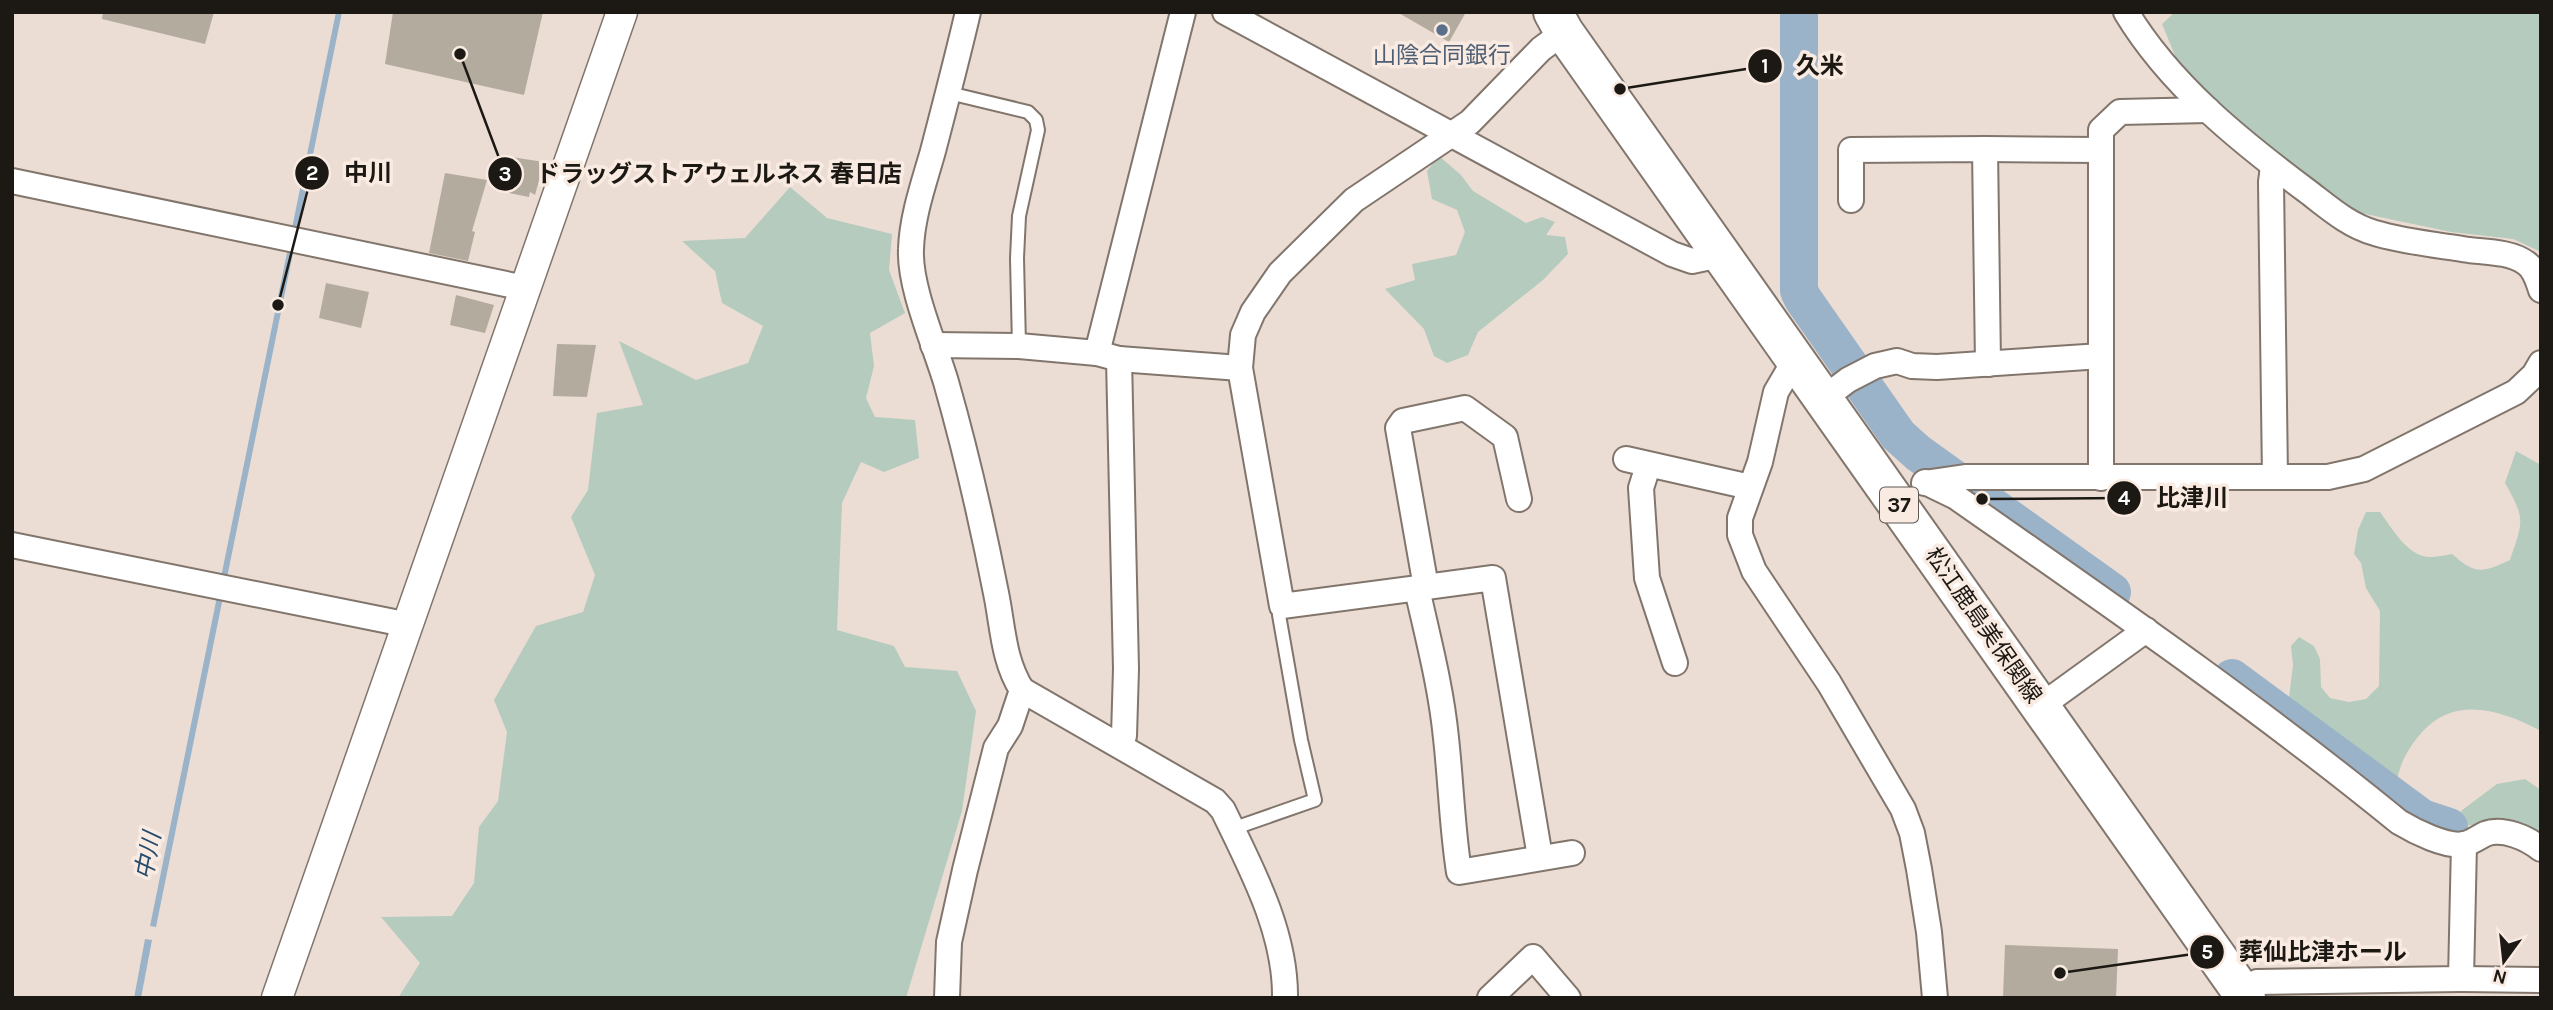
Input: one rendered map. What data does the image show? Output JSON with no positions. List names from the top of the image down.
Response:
{
  "streets": {
    "main road": ["37", "松江鹿島美保関線"]
  },
  "water": ["中川"],
  "places": [
    "山陰合同銀行",
    "ドラッグストアウェルネス 春日店",
    "久米",
    "中川",
    "比津川",
    "葬仙比津ホール"
  ],
  "north": "bottom"
}
